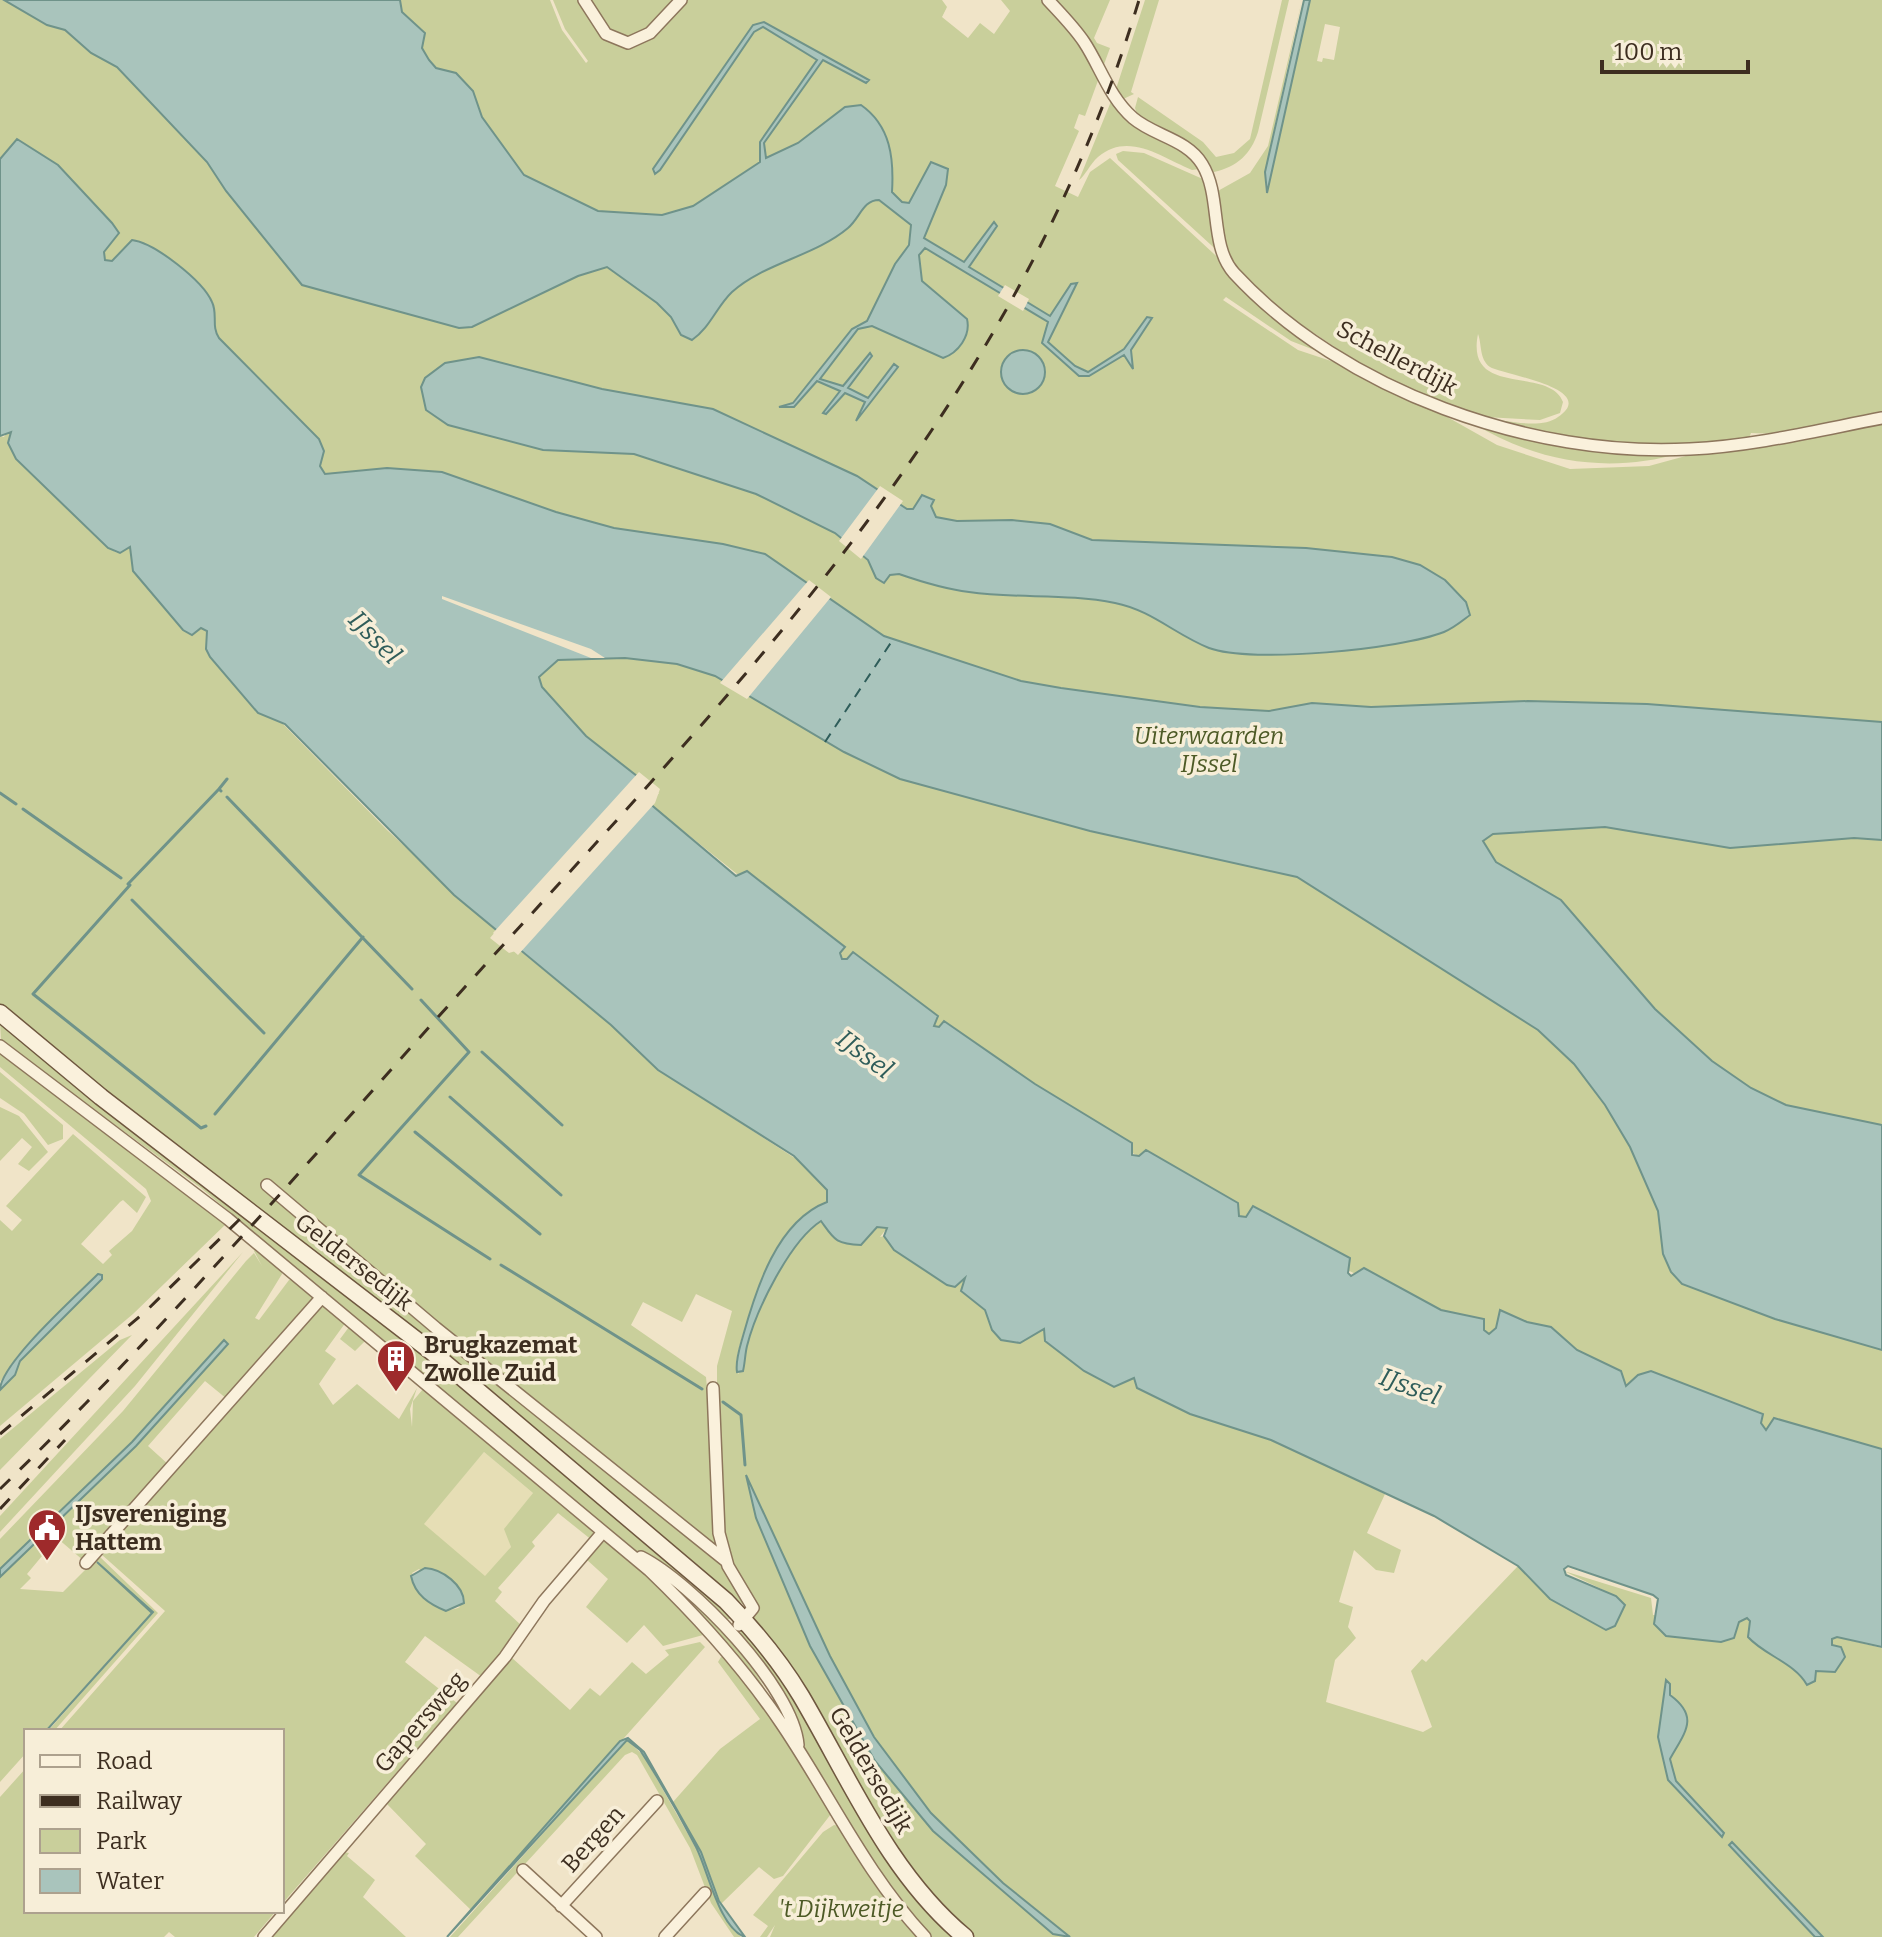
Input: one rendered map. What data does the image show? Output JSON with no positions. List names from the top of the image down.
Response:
{
  "streets": {
    "main road": ["Geldersedijk"],
    "street": ["Schellerdijk", "Gapersweg", "Bergen"]
  },
  "crossings": [
    ["Geldersedijk", "Gapersweg"]
  ],
  "water": ["IJssel"],
  "parks": ["Uiterwaarden IJssel", "'t Dijkweitje"],
  "places": {
    "building": ["Brugkazemat Zwolle Zuid"],
    "public building": ["IJsvereniging Hattem"]
  },
  "legend": [
    "Road",
    "Railway",
    "Park",
    "Water"
  ],
  "scale_bar": "100 m"
}
